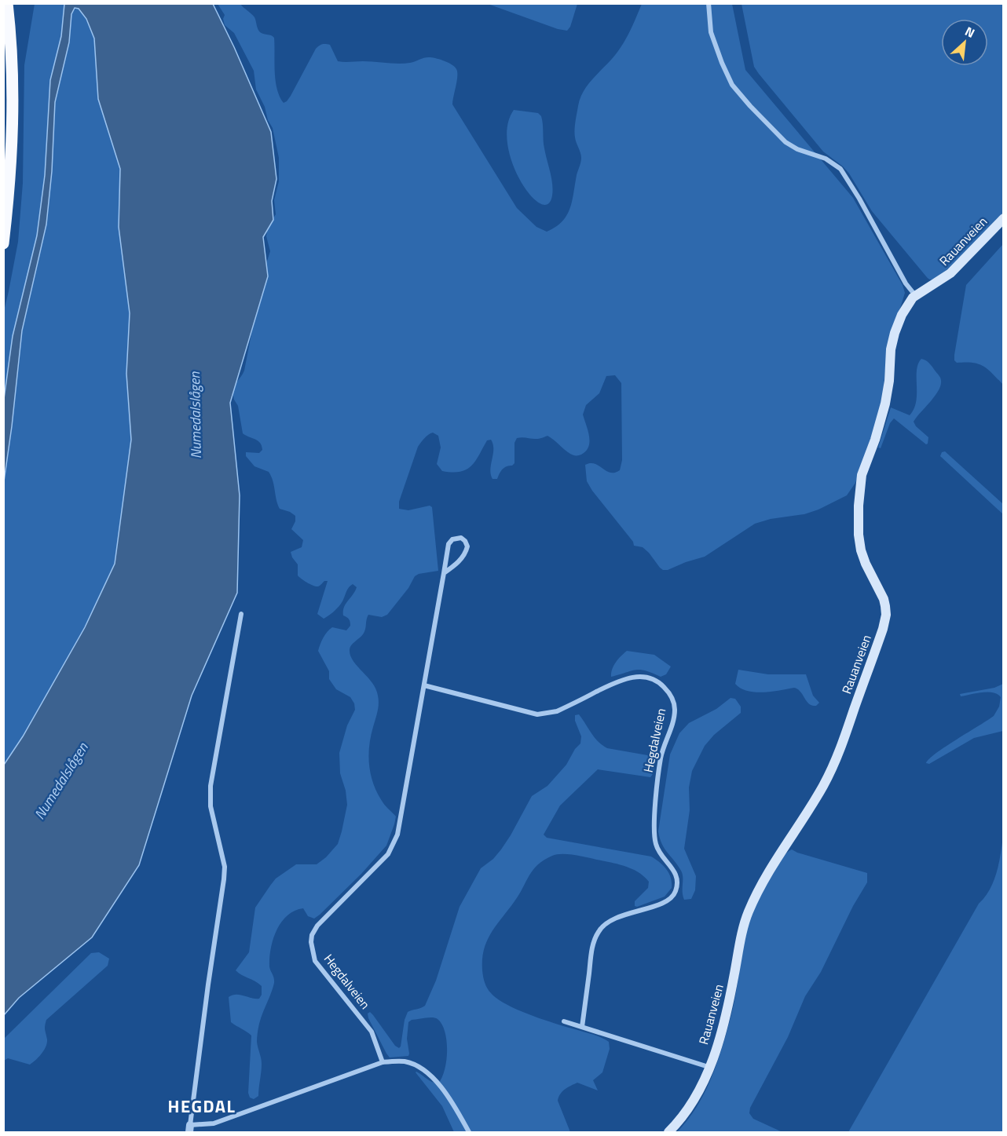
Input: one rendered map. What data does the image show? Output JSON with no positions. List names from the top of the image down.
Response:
{
  "streets": {
    "main road": ["Rauanveien"],
    "street": ["Hegdalveien"]
  },
  "districts": ["HEGDAL"],
  "water": ["Numedalslågen"],
  "north": "top right"
}
